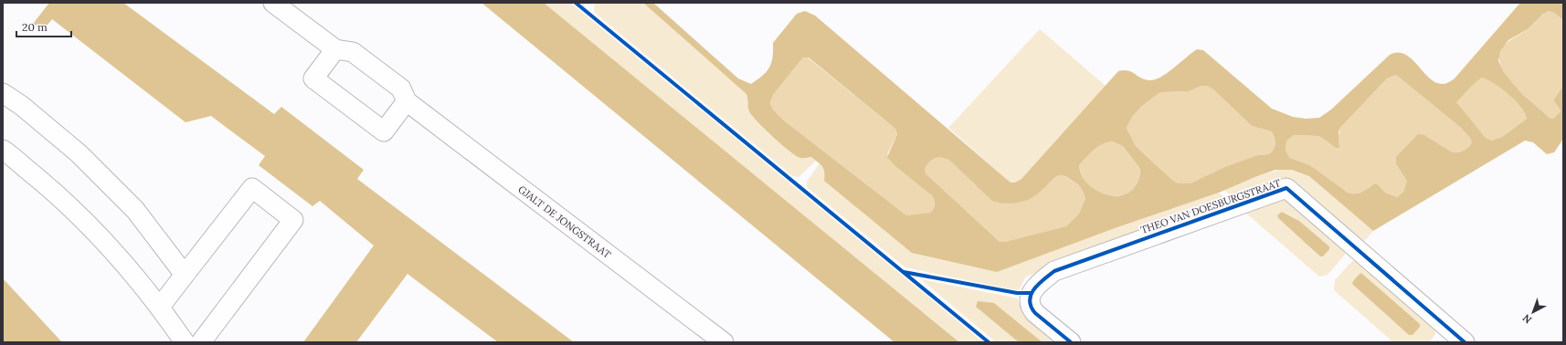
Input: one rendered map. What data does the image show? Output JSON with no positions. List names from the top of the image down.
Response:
{
  "streets": {
    "street": ["THEO VAN DOESBURGSTRAAT", "GJALT DE JONGSTRAAT"]
  },
  "scale_bar": "20 m",
  "north": "bottom left"
}
